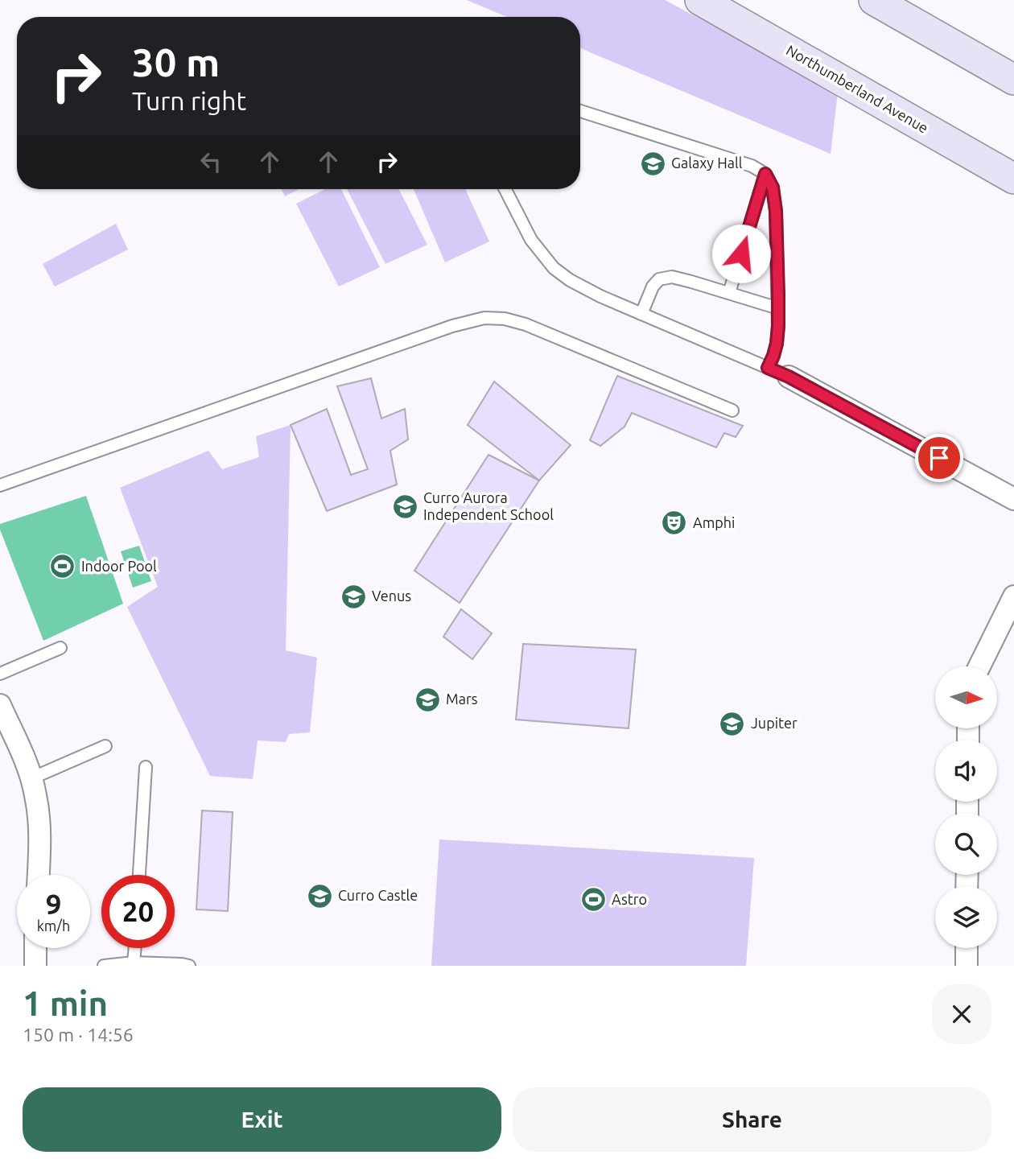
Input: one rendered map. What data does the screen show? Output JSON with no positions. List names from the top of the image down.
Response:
{
  "streets": {
    "main road": ["Northumberland Avenue"]
  },
  "places": {
    "school or university": [
      "Galaxy Hall",
      "Curro Aurora Independent School",
      "Venus",
      "Mars",
      "Jupiter",
      "Curro Castle"
    ],
    "theatre": ["Amphi"],
    "sports": ["Indoor Pool", "Astro"]
  },
  "north": "right",
  "page": {
    "turn": ["30 m", "Turn right"],
    "speed": "9 km/h",
    "limit": "20",
    "heading": ["1 min", "150 m · 14:56"],
    "buttons": ["Exit", "Share"]
  }
}
